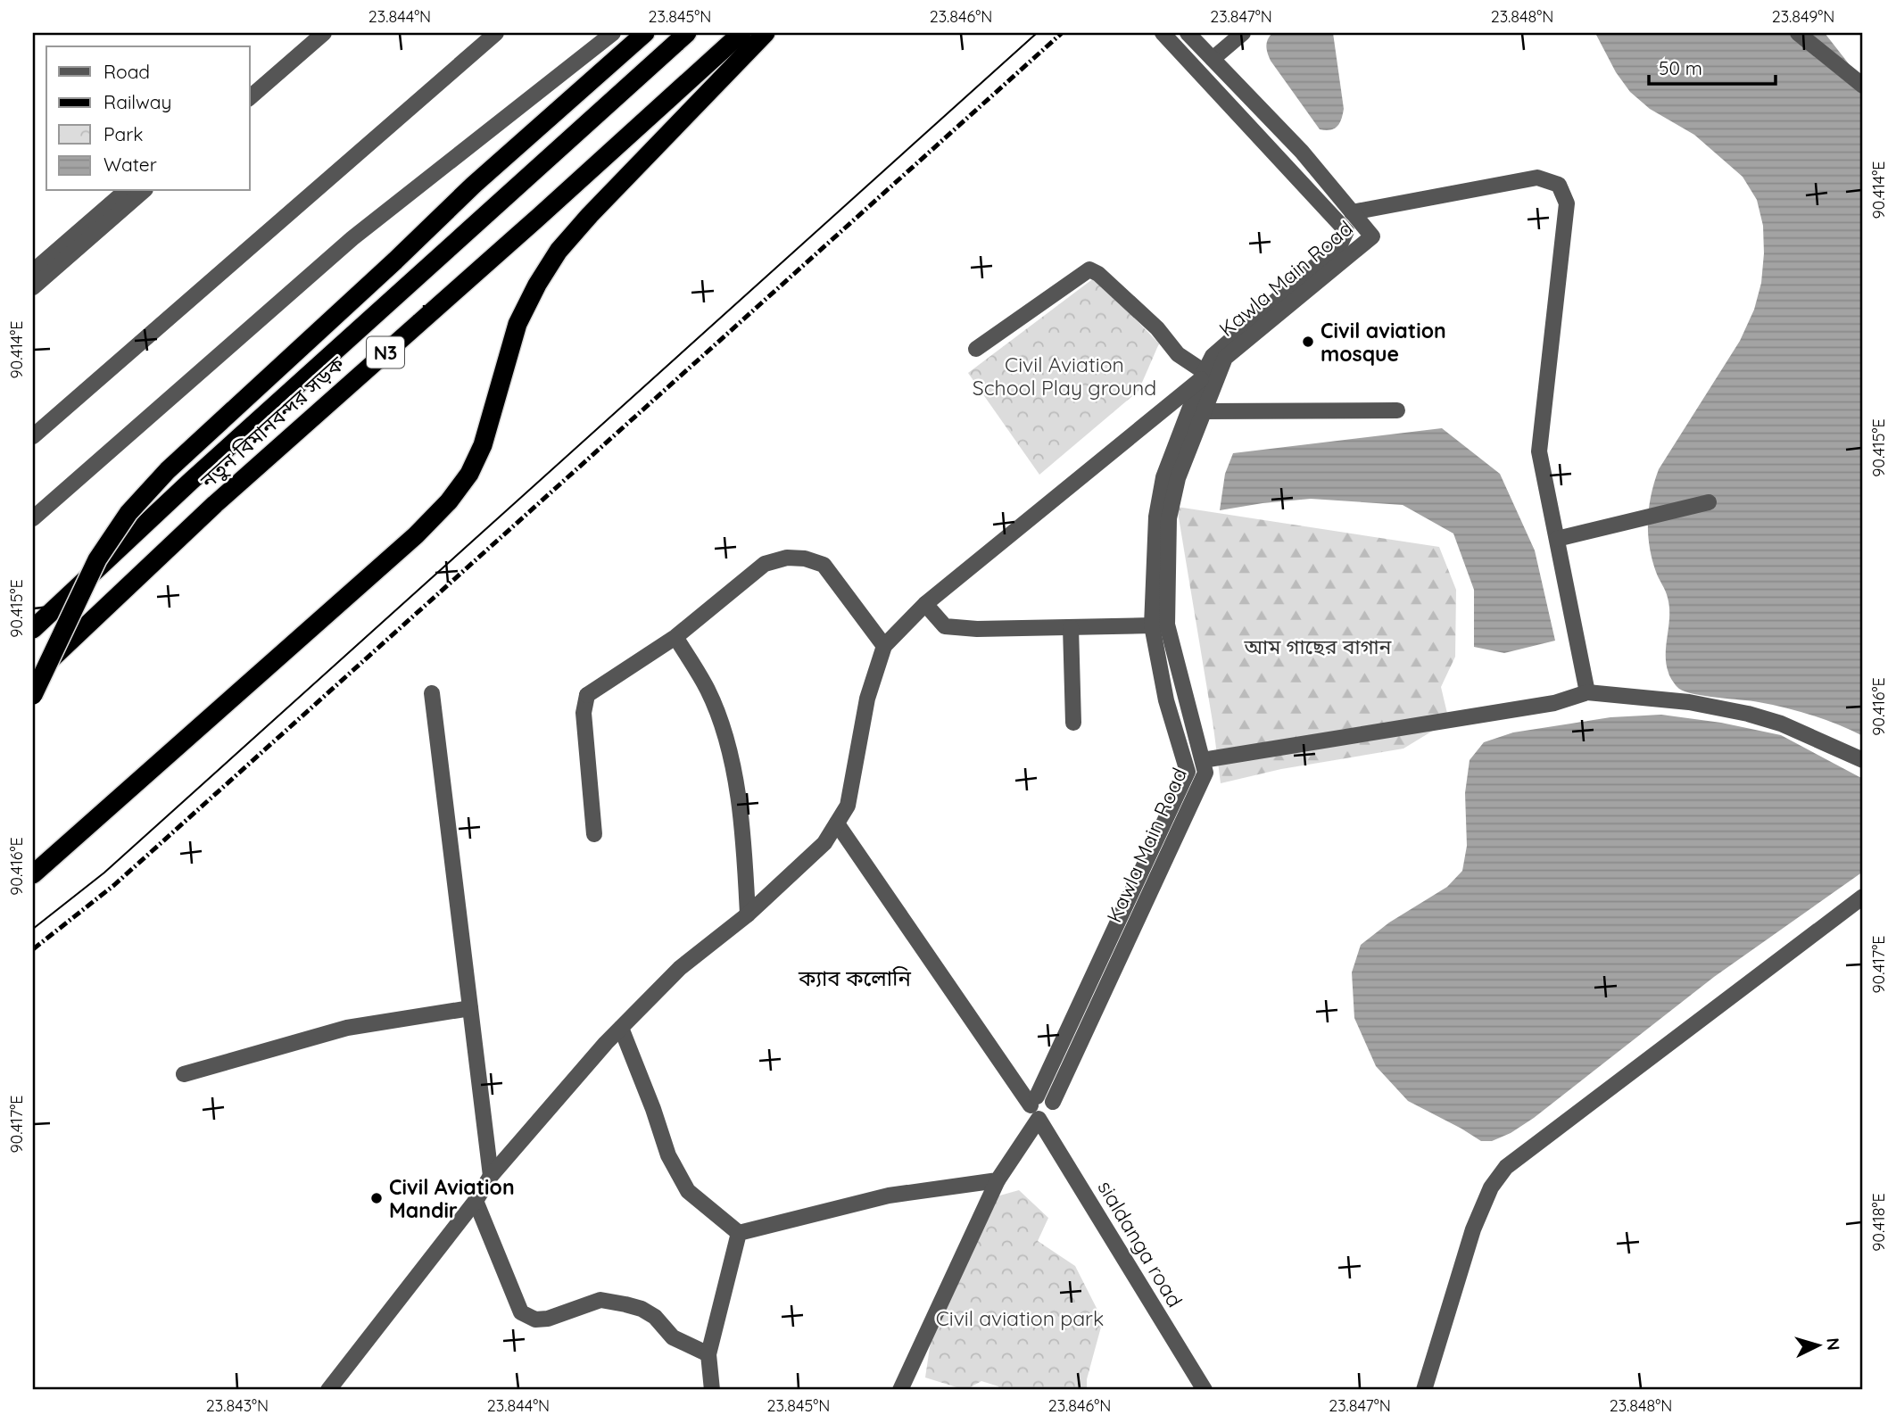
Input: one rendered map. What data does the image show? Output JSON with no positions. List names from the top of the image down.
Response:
{
  "streets": {
    "highway": ["N3", "নতুন বিমানবন্দর সড়ক"],
    "street": ["Kawla Main Road", "sialdanga road"]
  },
  "crossings": [
    ["Kawla Main Road", "sialdanga road"]
  ],
  "districts": ["ক্যাব কলোনি"],
  "parks": ["Civil Aviation School Play ground", "আম গাছের বাগান", "Civil aviation park"],
  "places": ["Civil aviation mosque", "Civil Aviation Mandir"],
  "legend": [
    "Road",
    "Railway",
    "Park",
    "Water"
  ],
  "scale_bar": "50 m",
  "north": "right",
  "coordinates": [
    "23.844°N",
    "23.845°N",
    "23.846°N",
    "23.847°N",
    "23.848°N",
    "23.849°N",
    "90.414°E",
    "90.415°E",
    "90.416°E",
    "90.417°E",
    "90.418°E",
    "23.843°N"
  ]
}
